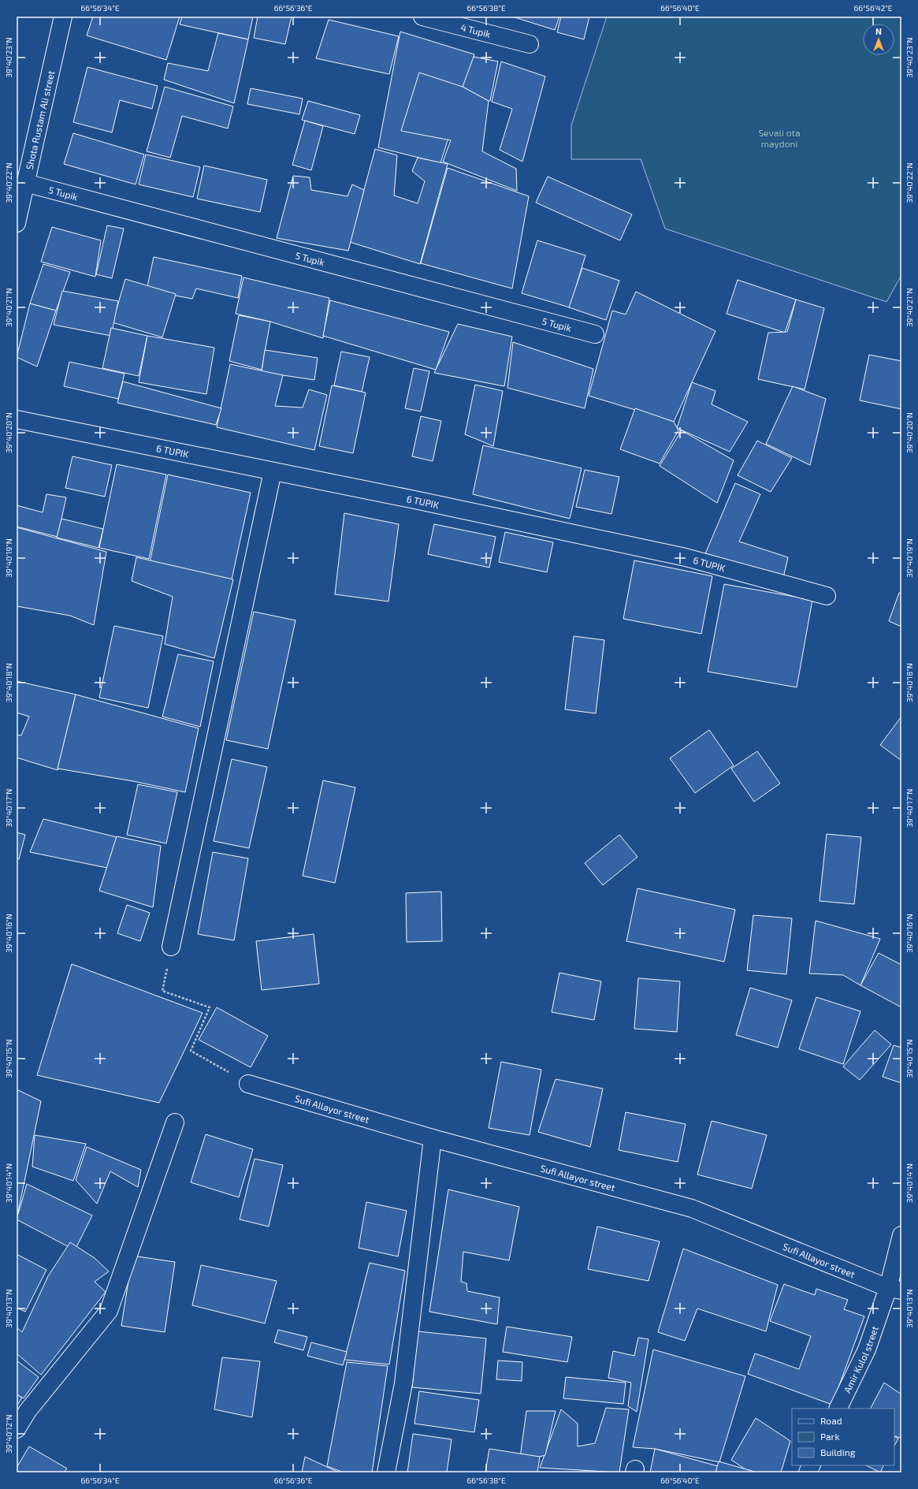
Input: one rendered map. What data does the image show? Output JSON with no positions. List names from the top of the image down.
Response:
{
  "streets": {
    "street": [
      "4 Tupik",
      "Shota Rustam Ali street",
      "5 Tupik",
      "6 TUPIK",
      "Sufi Allayor street",
      "Amir Kulol street"
    ]
  },
  "crossings": [
    ["Shota Rustam Ali street", "5 Tupik"],
    ["Sufi Allayor street", "Amir Kulol street"]
  ],
  "parks": ["Sevali ota maydoni"],
  "legend": ["Road", "Park", "Building"],
  "north": "top",
  "coordinates": [
    "66°56'34\"E",
    "66°56'36\"E",
    "66°56'38\"E",
    "66°56'40\"E",
    "66°56'42\"E",
    "39°40'23\"N",
    "39°40'22\"N",
    "39°40'21\"N",
    "39°40'20\"N",
    "39°40'19\"N",
    "39°40'18\"N",
    "39°40'17\"N",
    "39°40'16\"N",
    "39°40'15\"N",
    "39°40'14\"N",
    "39°40'13\"N",
    "39°40'12\"N"
  ]
}
